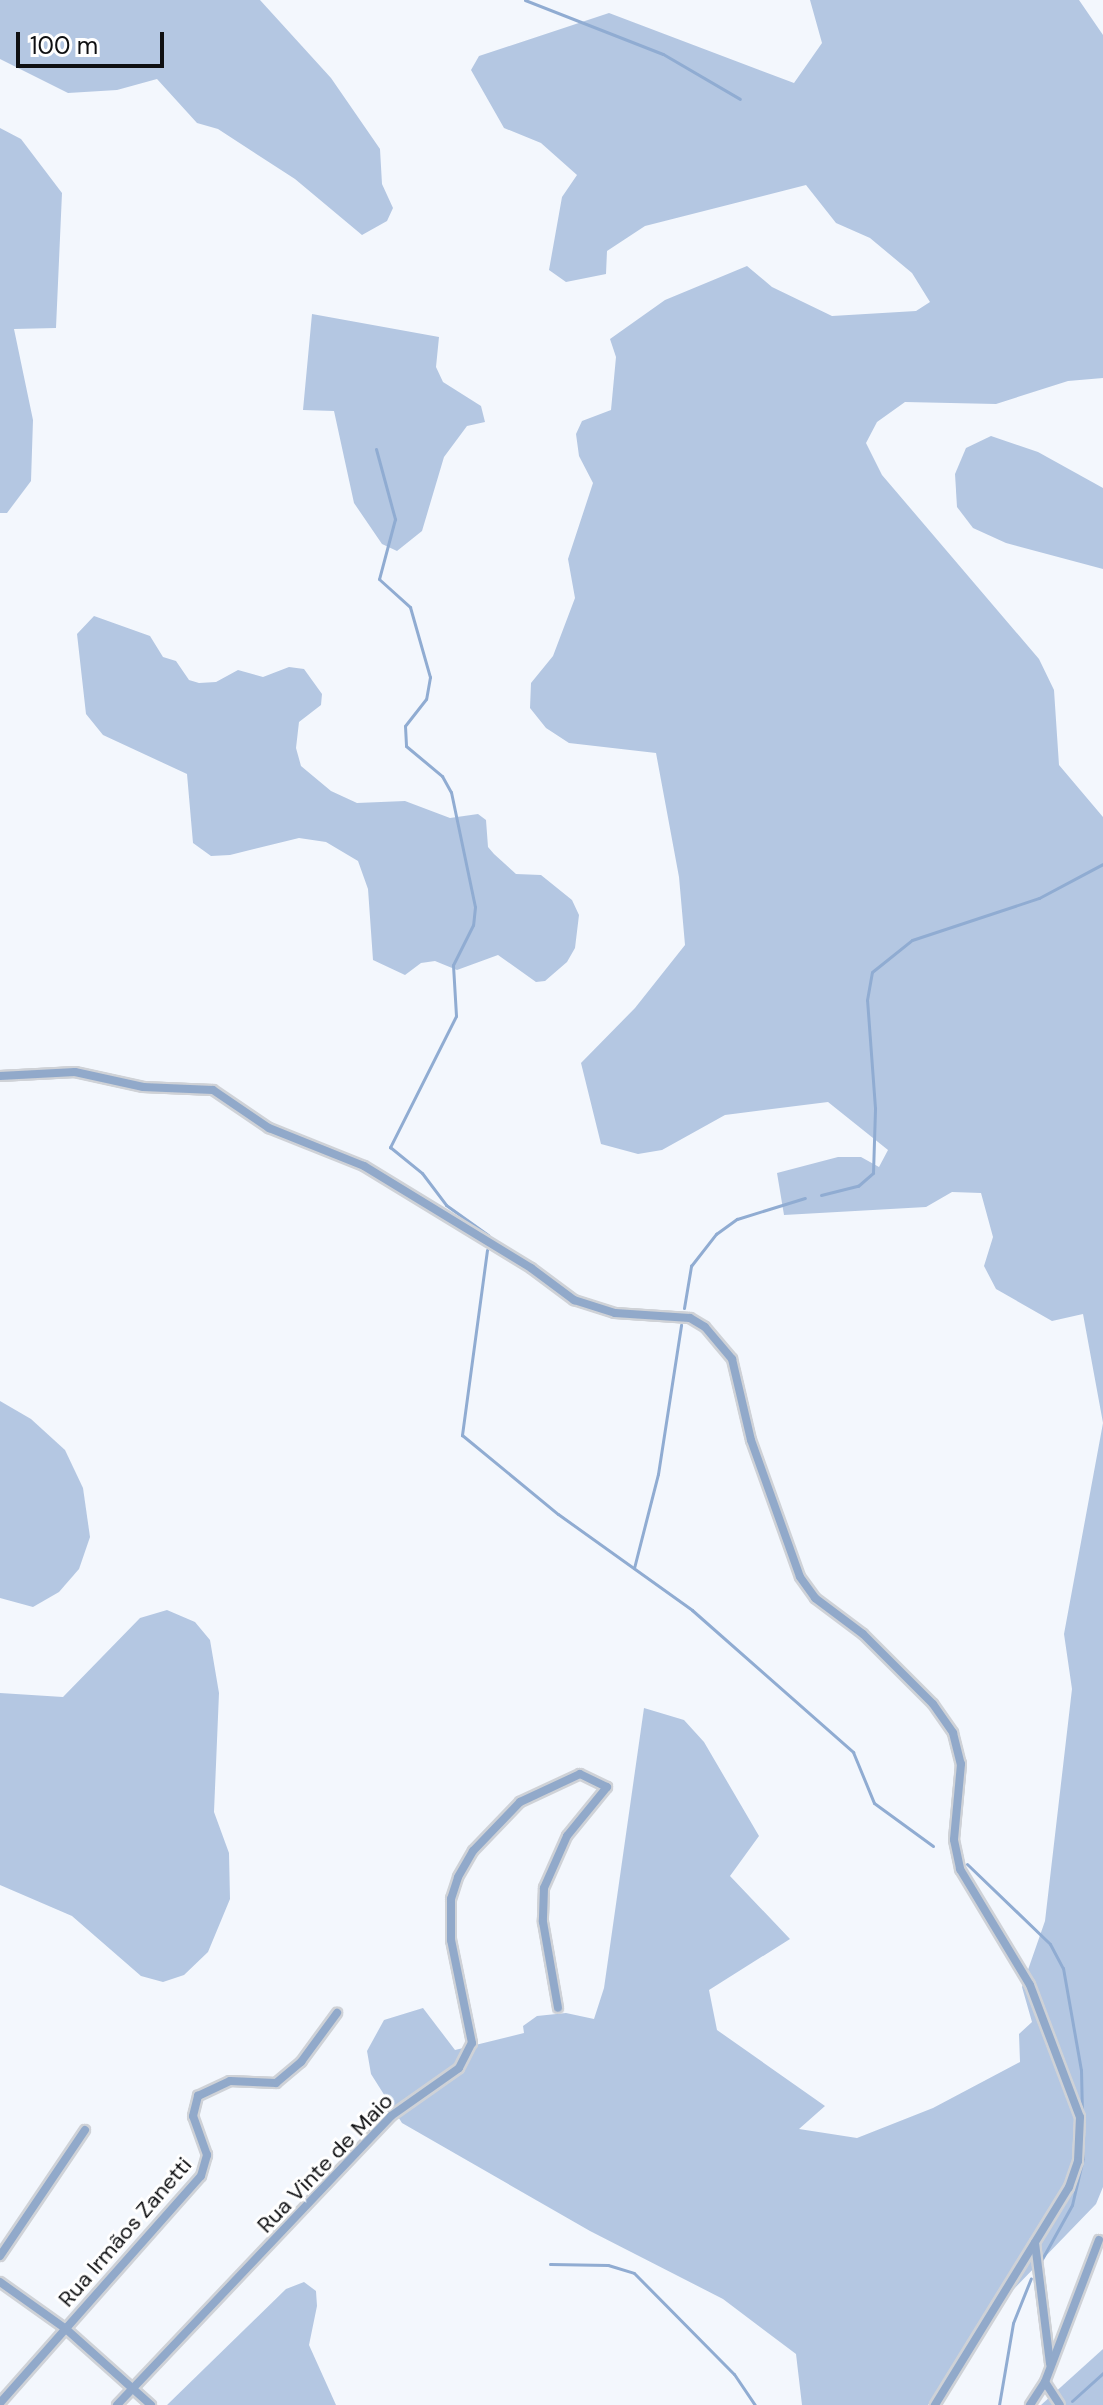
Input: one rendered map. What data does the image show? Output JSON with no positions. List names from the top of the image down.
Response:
{
  "streets": {
    "street": ["Rua Vinte de Maio", "Rua Irmãos Zanetti"]
  },
  "scale_bar": "100 m"
}
